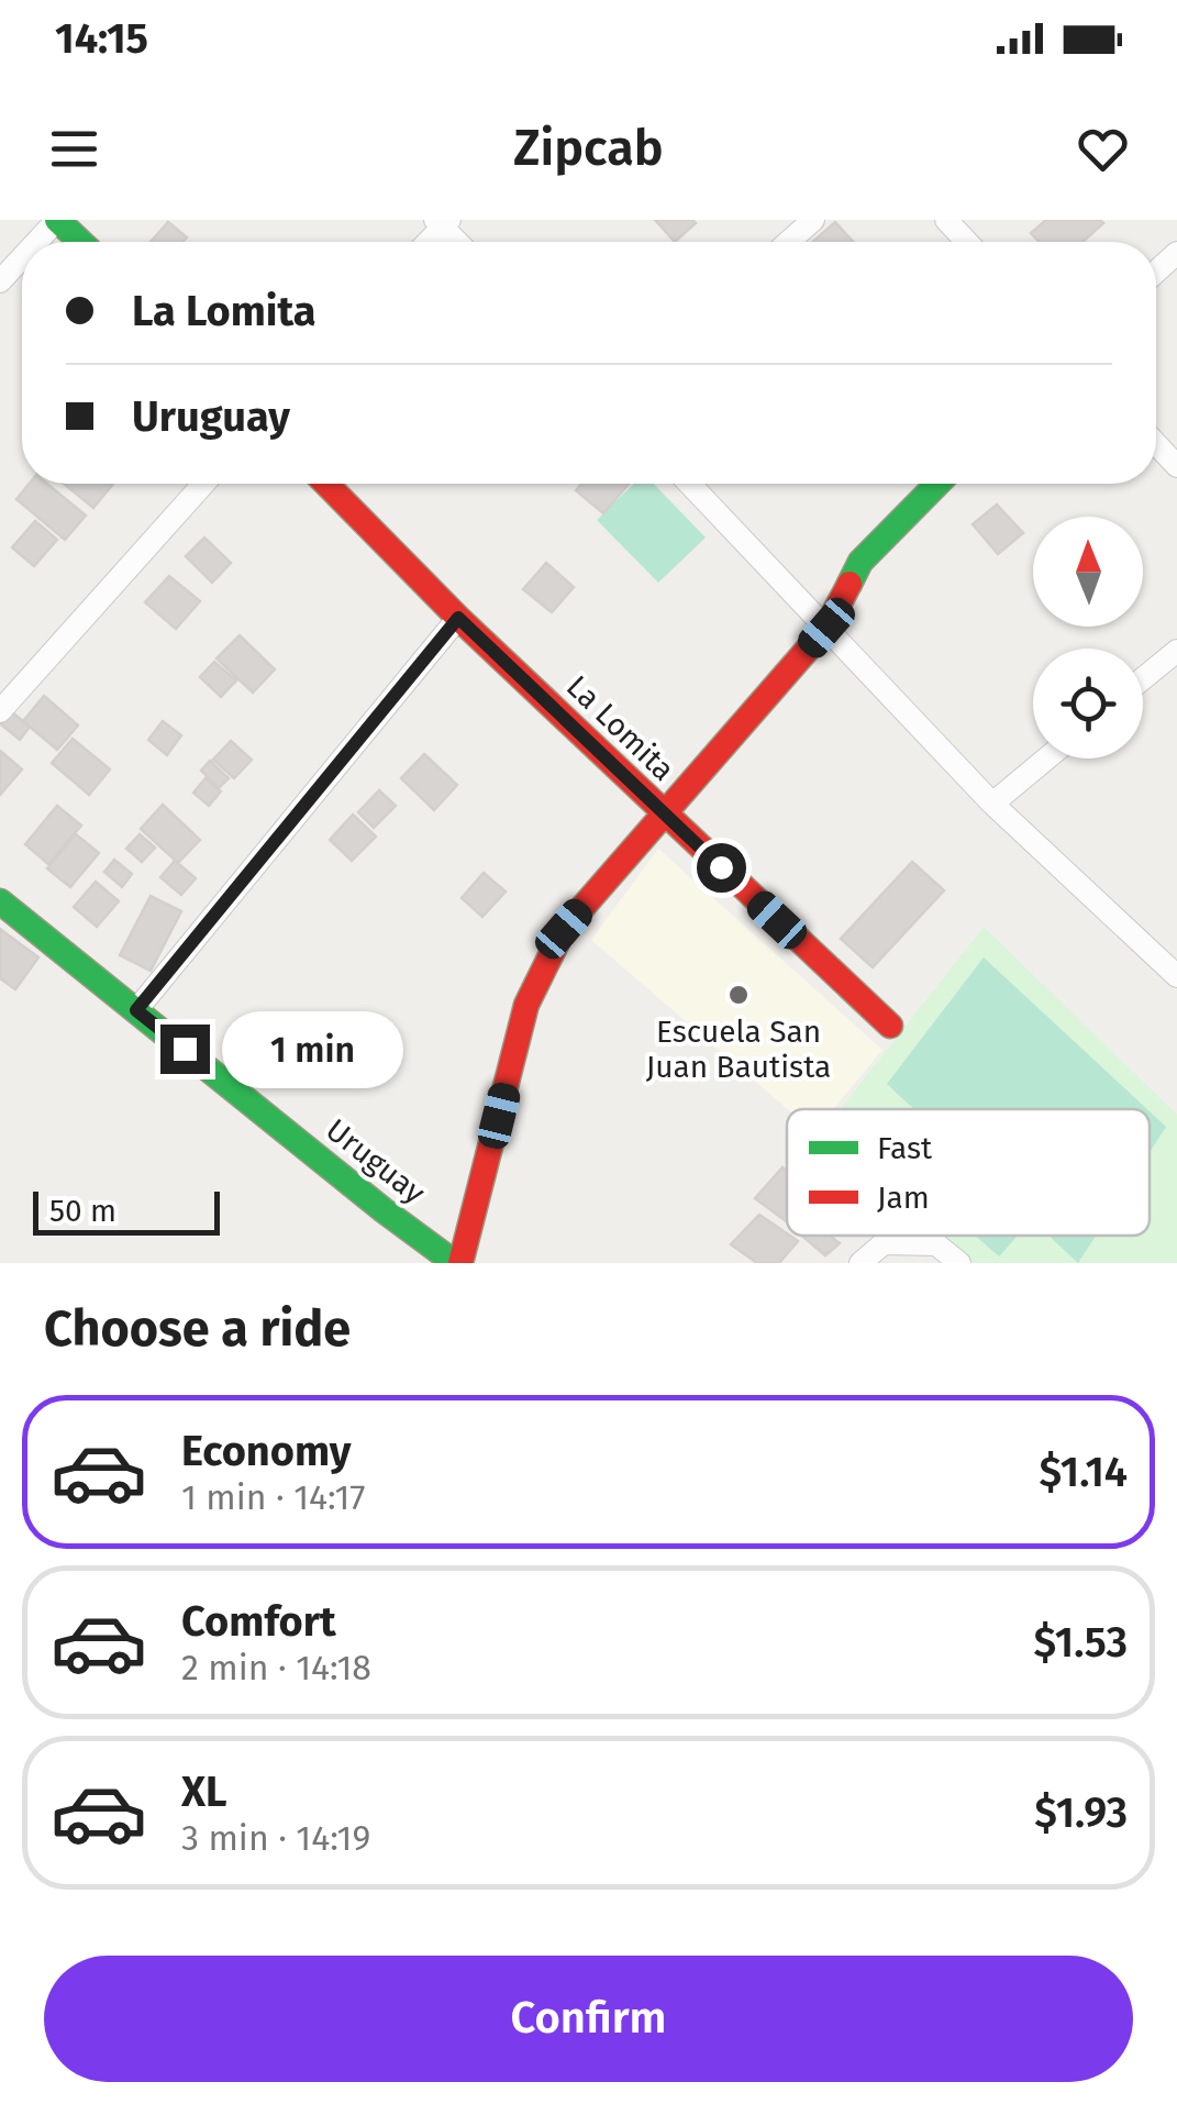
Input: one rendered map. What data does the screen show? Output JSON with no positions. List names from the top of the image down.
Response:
{
  "streets": {
    "street": ["La Lomita", "Uruguay"]
  },
  "places": ["Escuela San Juan Bautista"],
  "legend": ["Fast", "Jam"],
  "scale_bar": "50 m",
  "north": "top",
  "page": {
    "status": "14:15",
    "header": "Zipcab",
    "banner": ["La Lomita", "Uruguay"],
    "bubble": "1 min",
    "scale": "50 m",
    "heading": "Choose a ride",
    "list": [
      {
        "name": "Economy",
        "note": "1 min · 14:17",
        "value": "$1.14"
      },
      {
        "name": "Comfort",
        "note": "2 min · 14:18",
        "value": "$1.53"
      },
      {
        "name": "XL",
        "note": "3 min · 14:19",
        "value": "$1.93"
      }
    ],
    "buttons": "Confirm"
  }
}
